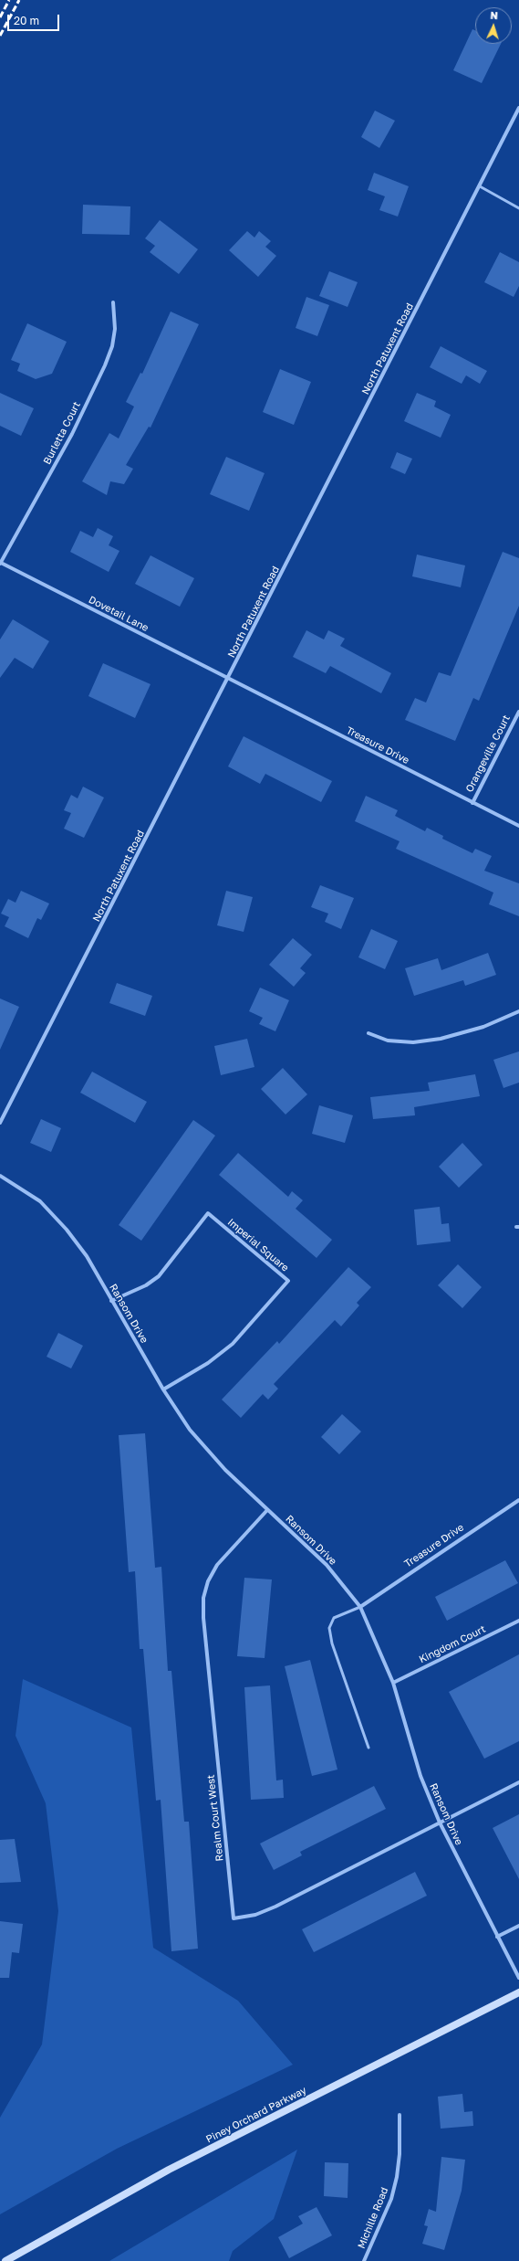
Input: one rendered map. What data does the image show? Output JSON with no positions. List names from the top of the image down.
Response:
{
  "streets": {
    "main road": ["Piney Orchard Parkway"],
    "street": [
      "North Patuxent Road",
      "Burletta Court",
      "Dovetail Lane",
      "Treasure Drive",
      "Orangeville Court",
      "Imperial Square",
      "Ransom Drive",
      "Kingdom Court",
      "Realm Court West",
      "Michille Road"
    ]
  },
  "crossings": [
    ["North Patuxent Road", "Dovetail Lane"],
    ["North Patuxent Road", "Treasure Drive"],
    ["Burletta Court", "Dovetail Lane"],
    ["Dovetail Lane", "Treasure Drive"],
    ["Treasure Drive", "Orangeville Court"],
    ["Treasure Drive", "Ransom Drive"],
    ["Imperial Square", "Ransom Drive"],
    ["Ransom Drive", "Kingdom Court"],
    ["Ransom Drive", "Realm Court West"]
  ],
  "scale_bar": "20 m",
  "north": "top"
}
